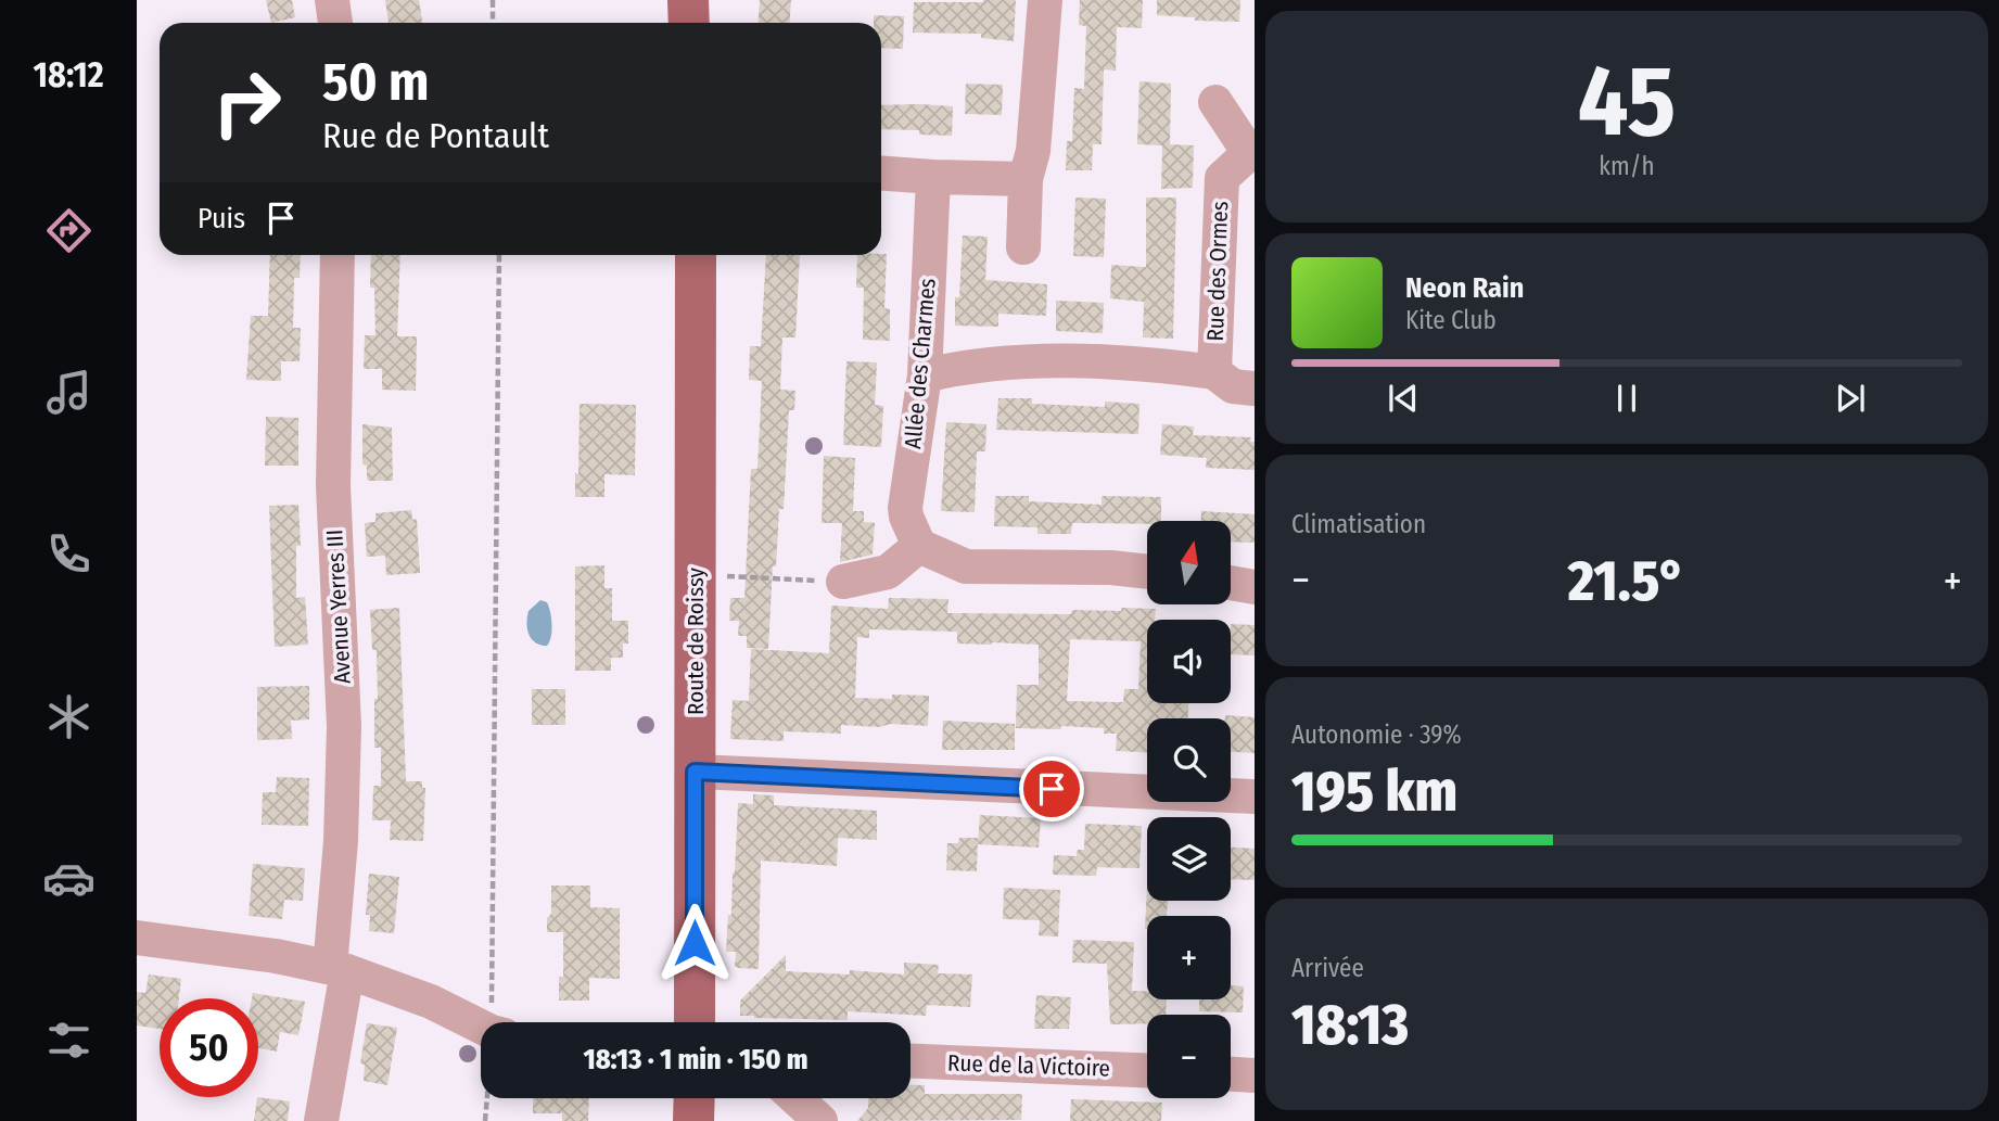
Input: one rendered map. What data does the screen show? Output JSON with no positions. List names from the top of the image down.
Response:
{
  "streets": {
    "main road": ["Route de Roissy"],
    "street": [
      "Rue des Ormes",
      "Allée des Charmes",
      "Avenue Yerres III",
      "Rue de la Victoire"
    ]
  },
  "crossings": [
    ["Rue des Ormes", "Allée des Charmes"]
  ],
  "north": "top",
  "page": {
    "tabs": "18:12",
    "tile": [
      ["45", "km/h"],
      "Climatisation",
      ["Autonomie · 39%", "195 km"],
      ["Arrivée", "18:13"]
    ],
    "turn": ["50 m", "Rue de Pontault"],
    "then": "Puis",
    "song": ["Neon Rain", "Kite Club"],
    "map_buttons": ["+", "−"],
    "heat": ["−", "21.5°", "+"],
    "limit": "50",
    "trip": "18:13 · 1 min · 150 m"
  }
}
